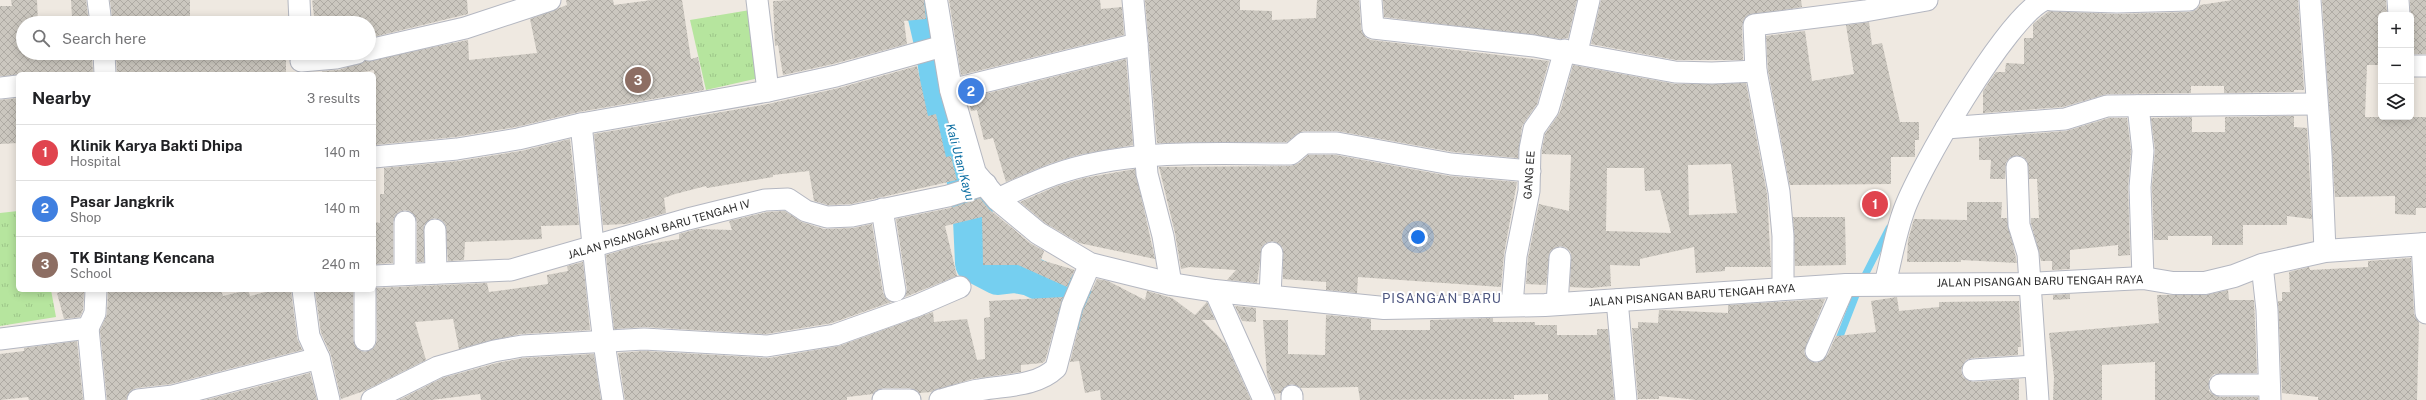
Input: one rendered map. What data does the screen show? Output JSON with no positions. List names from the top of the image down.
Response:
{
  "streets": {
    "street": ["GANG EE", "JALAN PISANGAN BARU TENGAH IV", "JALAN PISANGAN BARU TENGAH RAYA"]
  },
  "crossings": [
    ["GANG EE", "JALAN PISANGAN BARU TENGAH IV"],
    ["GANG EE", "JALAN PISANGAN BARU TENGAH RAYA"],
    ["JALAN PISANGAN BARU TENGAH IV", "JALAN PISANGAN BARU TENGAH RAYA"]
  ],
  "districts": ["PISANGAN BARU"],
  "water": ["Kali Utan Kayu"],
  "page": {
    "map_buttons": ["+", "−"],
    "search": "Search here",
    "pins": ["3", "2", "1"],
    "heading": ["Nearby", "3 results"],
    "list": [
      {
        "mark": "1",
        "name": "Klinik Karya Bakti Dhipa",
        "note": "Hospital",
        "value": "140 m"
      },
      {
        "mark": "2",
        "name": "Pasar Jangkrik",
        "note": "Shop",
        "value": "140 m"
      },
      {
        "mark": "3",
        "name": "TK Bintang Kencana",
        "note": "School",
        "value": "240 m"
      }
    ]
  }
}
